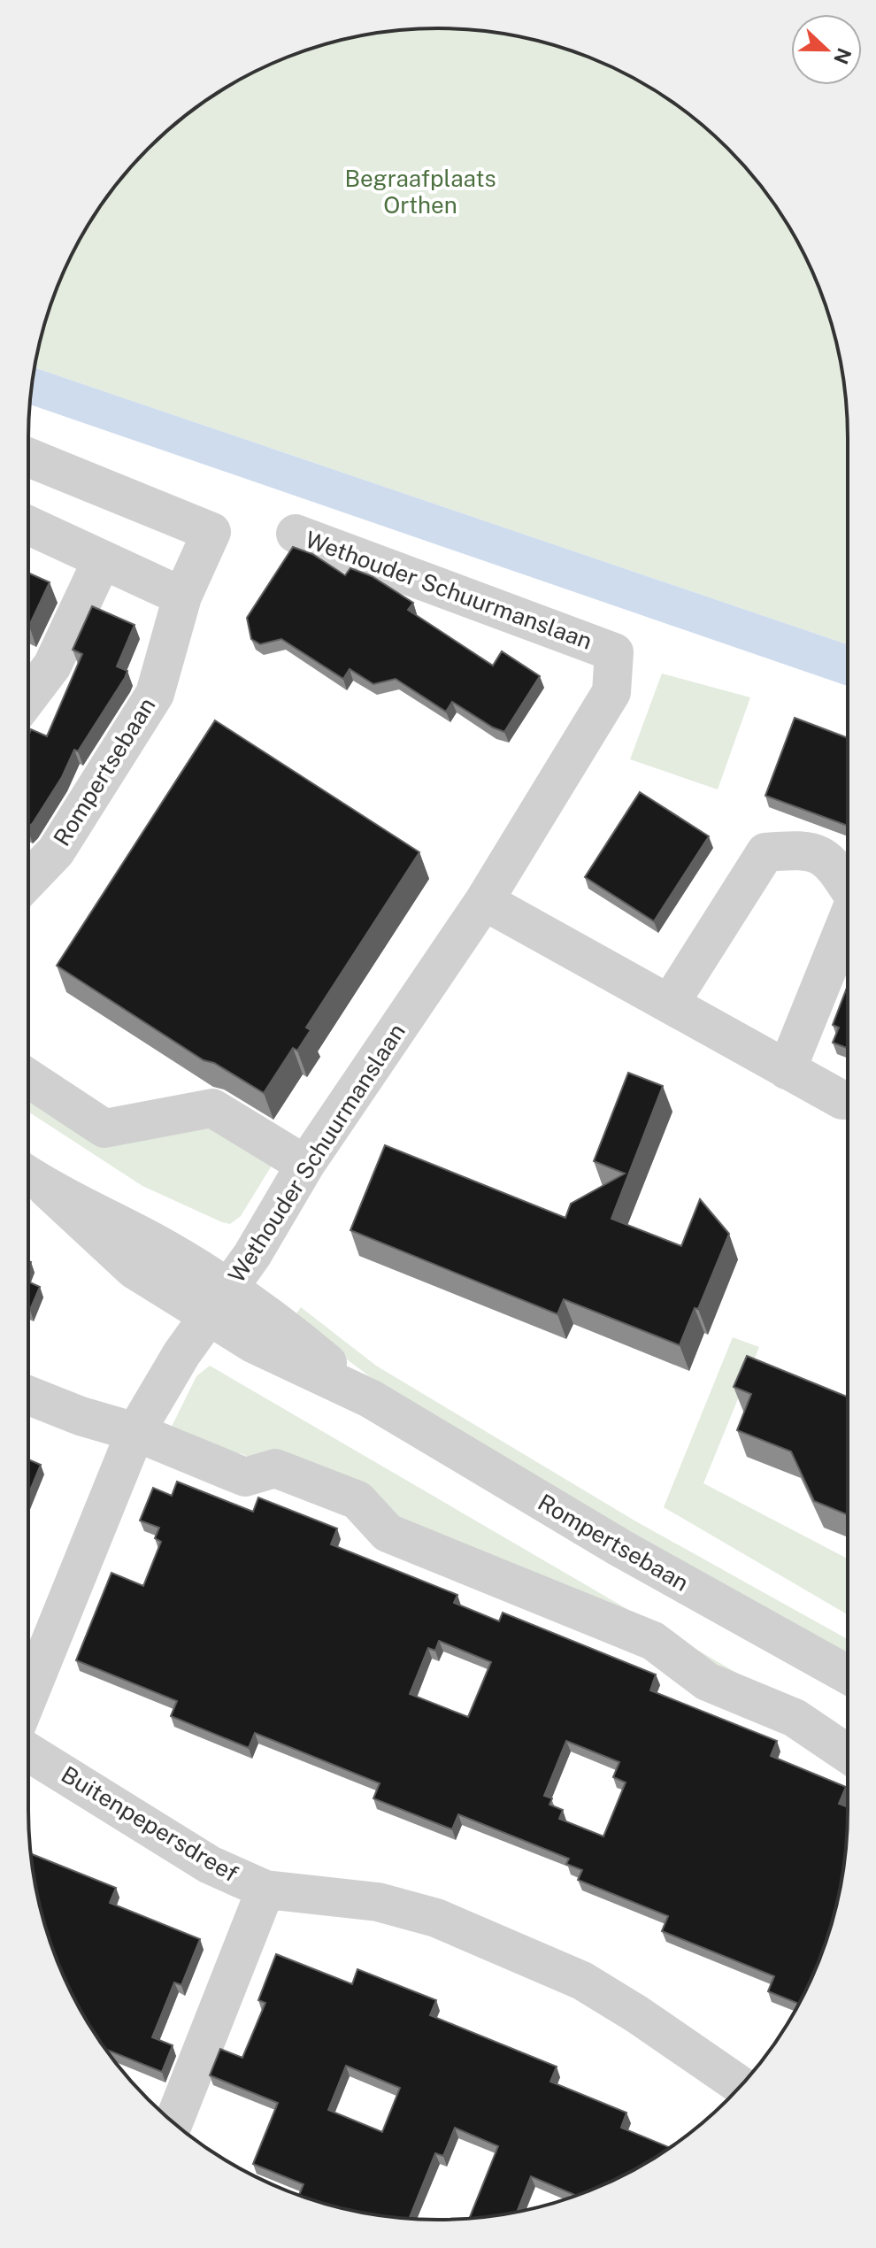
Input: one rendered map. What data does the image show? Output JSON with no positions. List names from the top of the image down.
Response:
{
  "streets": {
    "street": ["Wethouder Schuurmanslaan", "Rompertsebaan", "Buitenpepersdreef"]
  },
  "crossings": [
    ["Wethouder Schuurmanslaan", "Rompertsebaan"]
  ],
  "parks": ["Begraafplaats Orthen"],
  "north": "right"
}
